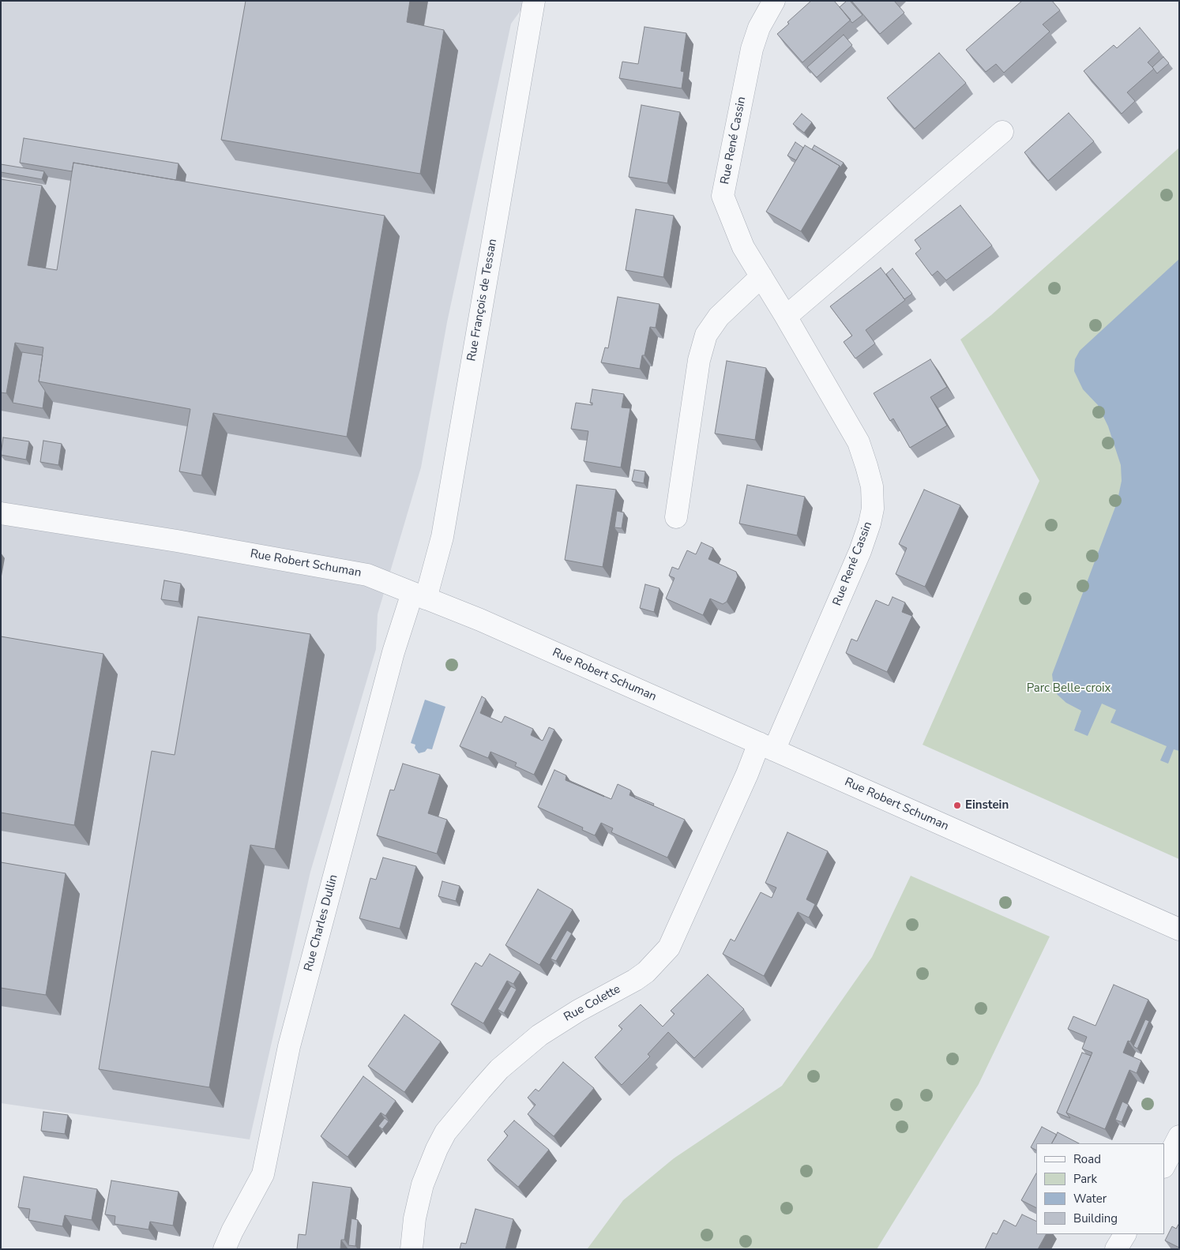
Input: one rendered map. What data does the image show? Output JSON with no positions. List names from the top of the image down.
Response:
{
  "streets": {
    "street": [
      "Rue René Cassin",
      "Rue François de Tessan",
      "Rue Robert Schuman",
      "Rue Charles Dullin",
      "Rue Colette"
    ]
  },
  "crossings": [
    ["Rue René Cassin", "Rue Robert Schuman"],
    ["Rue René Cassin", "Rue Colette"],
    ["Rue François de Tessan", "Rue Robert Schuman"],
    ["Rue François de Tessan", "Rue Charles Dullin"],
    ["Rue Robert Schuman", "Rue Charles Dullin"],
    ["Rue Robert Schuman", "Rue Colette"]
  ],
  "parks": ["Parc Belle-croix"],
  "places": ["Einstein"],
  "legend": [
    "Road",
    "Park",
    "Water",
    "Building"
  ]
}
